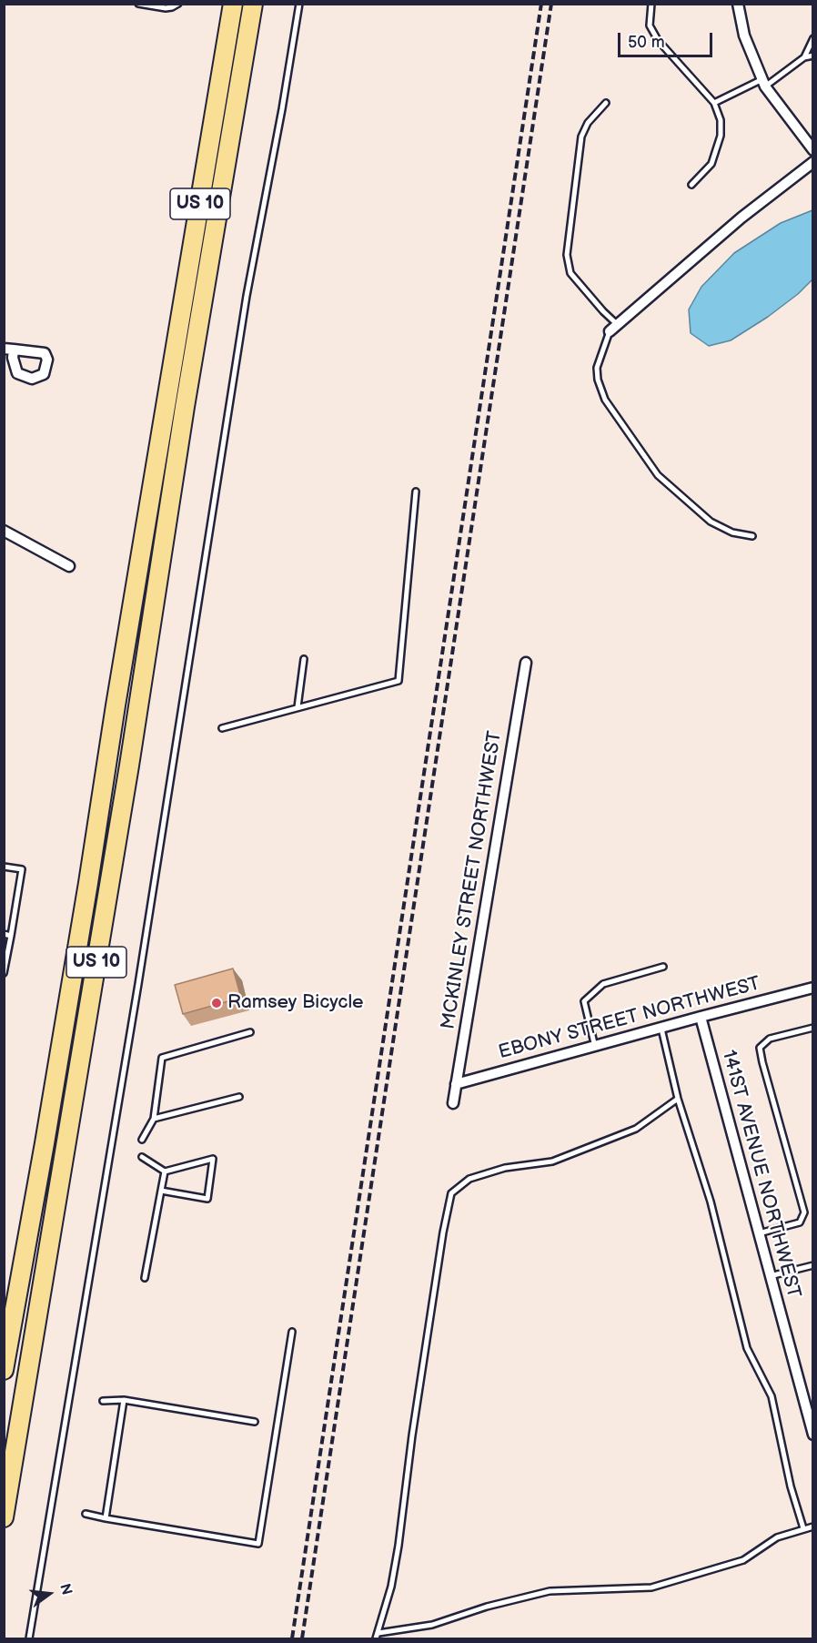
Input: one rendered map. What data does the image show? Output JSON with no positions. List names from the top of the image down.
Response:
{
  "streets": {
    "highway": ["US 10"],
    "street": ["MCKINLEY STREET NORTHWEST", "EBONY STREET NORTHWEST", "141ST AVENUE NORTHWEST"]
  },
  "crossings": [
    ["MCKINLEY STREET NORTHWEST", "EBONY STREET NORTHWEST"],
    ["EBONY STREET NORTHWEST", "141ST AVENUE NORTHWEST"]
  ],
  "places": ["Ramsey Bicycle"],
  "scale_bar": "50 m",
  "north": "right"
}
